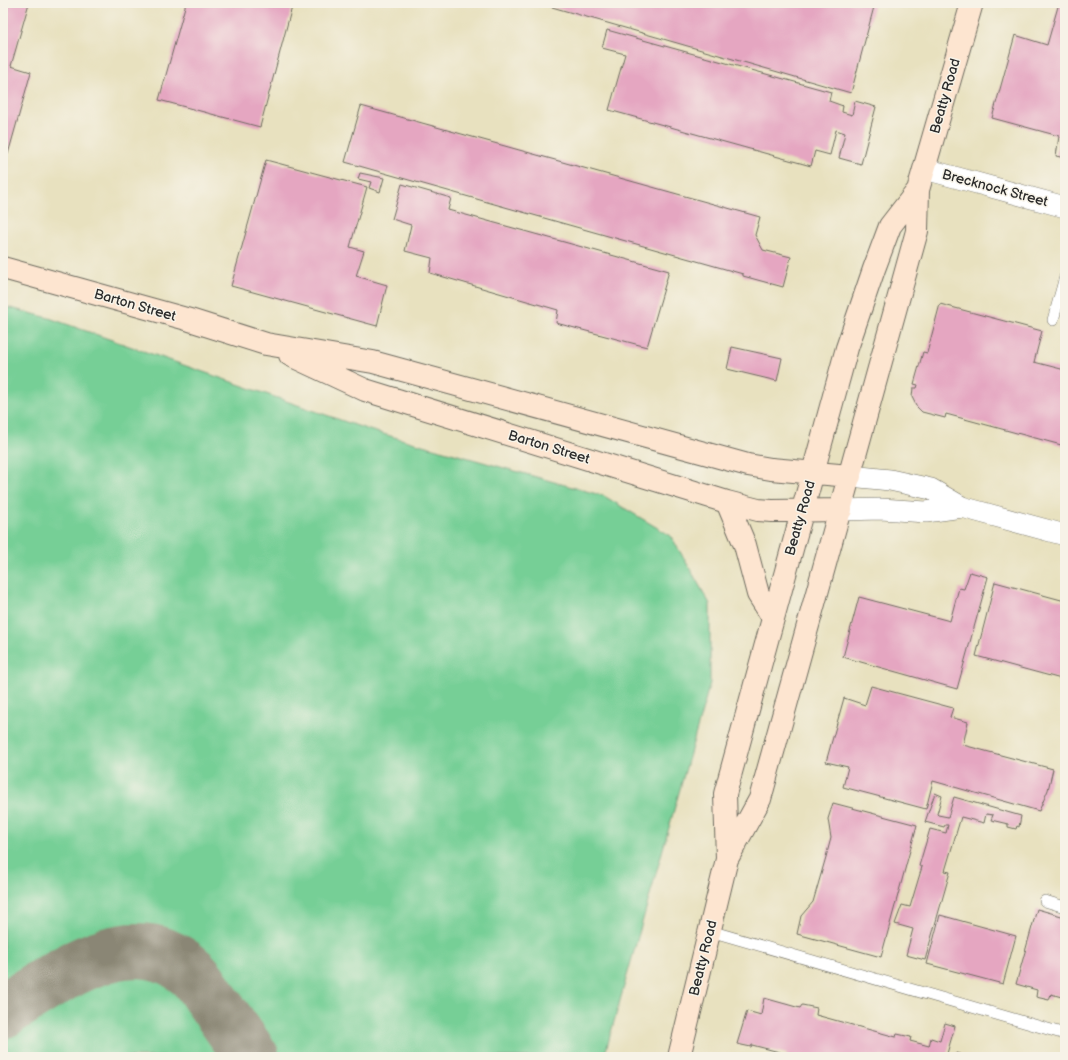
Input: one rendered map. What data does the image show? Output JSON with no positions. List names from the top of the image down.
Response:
{
  "streets": {
    "main road": ["Beatty Road", "Barton Street"],
    "street": ["Brecknock Street"]
  },
  "crossings": [
    ["Beatty Road", "Brecknock Street"],
    ["Beatty Road", "Barton Street"]
  ]
}
